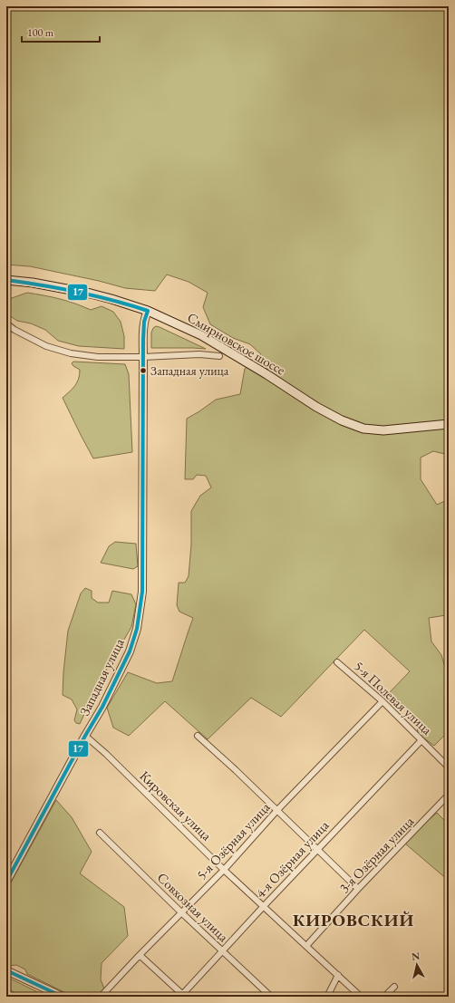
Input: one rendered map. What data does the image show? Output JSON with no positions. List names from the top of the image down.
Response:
{
  "streets": {
    "main road": ["Смирновское шоссе"],
    "street": [
      "Западная улица",
      "5-я Полевая улица",
      "Кировская улица",
      "5-я Озёрная улица",
      "3-я Озёрная улица",
      "4-я Озёрная улица",
      "Совхозная улица"
    ]
  },
  "crossings": [
    ["Смирновское шоссе", "Западная улица"],
    ["Западная улица", "Кировская улица"],
    ["5-я Полевая улица", "5-я Озёрная улица"],
    ["5-я Полевая улица", "4-я Озёрная улица"],
    ["Кировская улица", "5-я Озёрная улица"],
    ["Кировская улица", "3-я Озёрная улица"],
    ["Кировская улица", "4-я Озёрная улица"],
    ["5-я Озёрная улица", "Совхозная улица"],
    ["4-я Озёрная улица", "Совхозная улица"]
  ],
  "districts": ["КИРОВСКИЙ"],
  "places": ["Западная улица"],
  "lines": ["transit line 17"],
  "scale_bar": "100 m",
  "north": "top"
}
